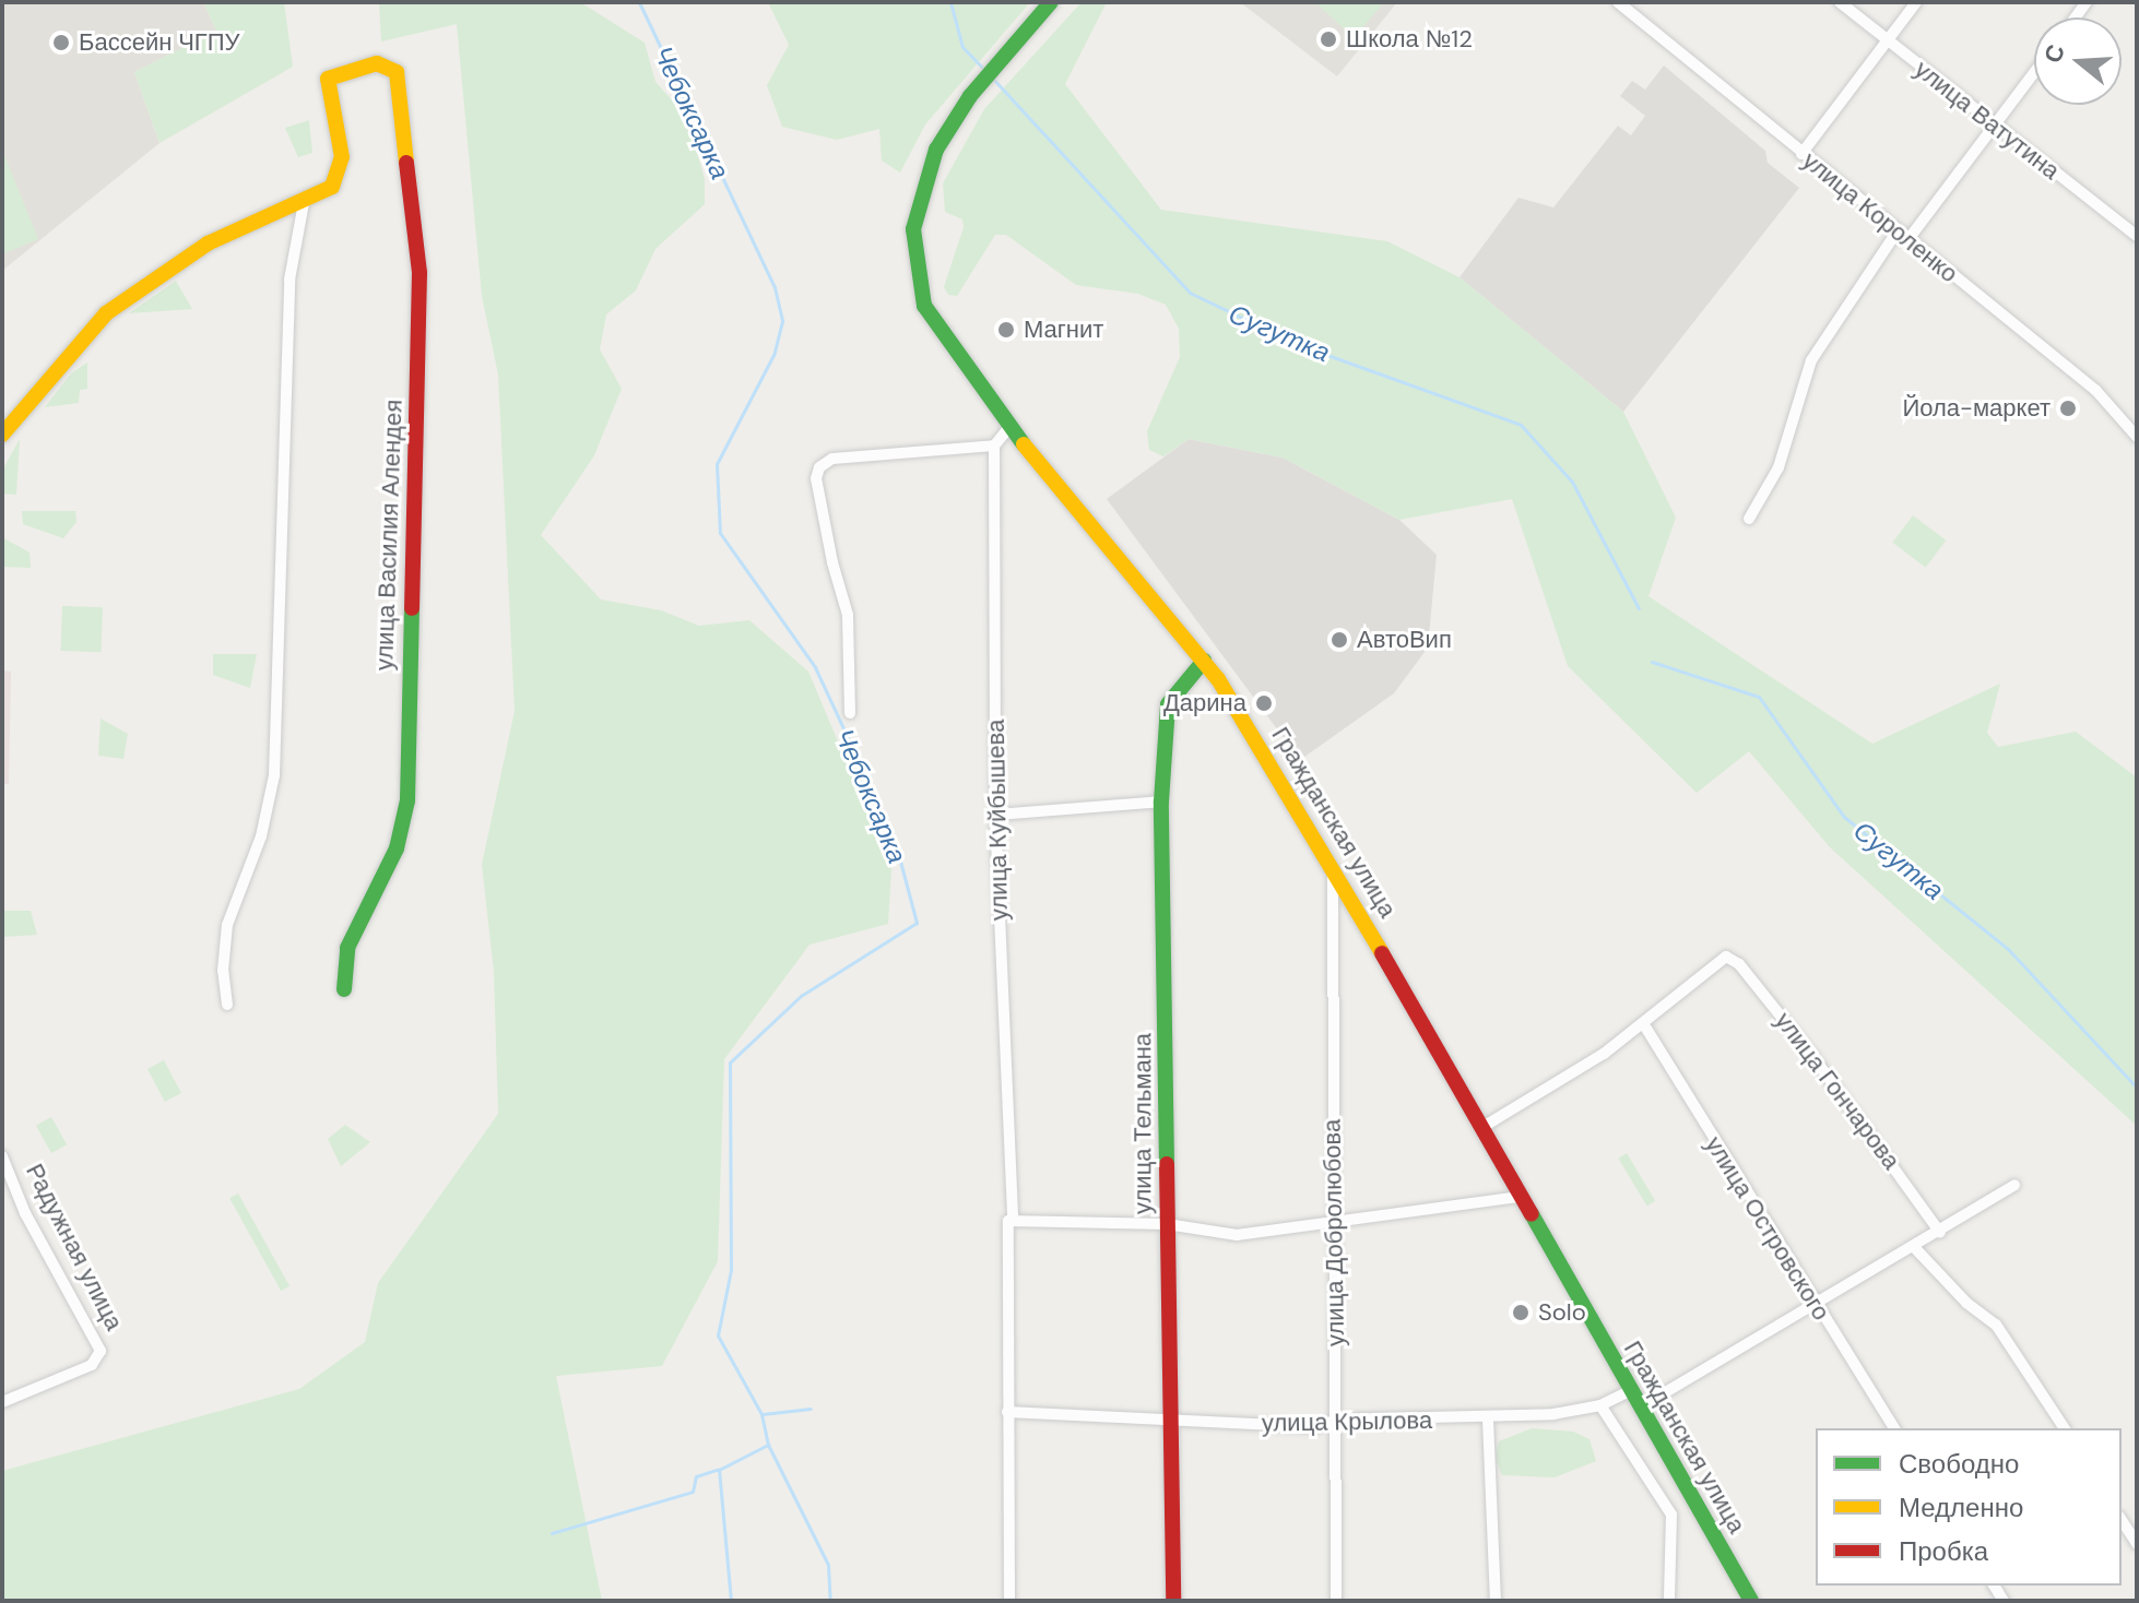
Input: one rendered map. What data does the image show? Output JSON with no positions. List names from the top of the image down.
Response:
{
  "streets": {
    "street": [
      "улица Ватутина",
      "улица Короленко",
      "улица Василия Алендея",
      "улица Куйбышева",
      "Гражданская улица",
      "улица Гончарова",
      "улица Тельмана",
      "улица Островского",
      "улица Добролюбова",
      "Радужная улица",
      "улица Крылова"
    ]
  },
  "crossings": [
    ["улица Куйбышева", "улица Крылова"],
    ["Гражданская улица", "улица Тельмана"],
    ["Гражданская улица", "улица Добролюбова"],
    ["Гражданская улица", "улица Крылова"],
    ["улица Гончарова", "улица Островского"],
    ["улица Тельмана", "улица Крылова"],
    ["улица Добролюбова", "улица Крылова"]
  ],
  "water": ["Чебоксарка", "Сугутка"],
  "places": [
    "Школа №12",
    "Бассейн ЧГПУ",
    "Магнит",
    "Йола-маркет",
    "АвтоВип",
    "Дарина",
    "Solo"
  ],
  "legend": ["Свободно", "Медленно", "Пробка"],
  "north": "left"
}
